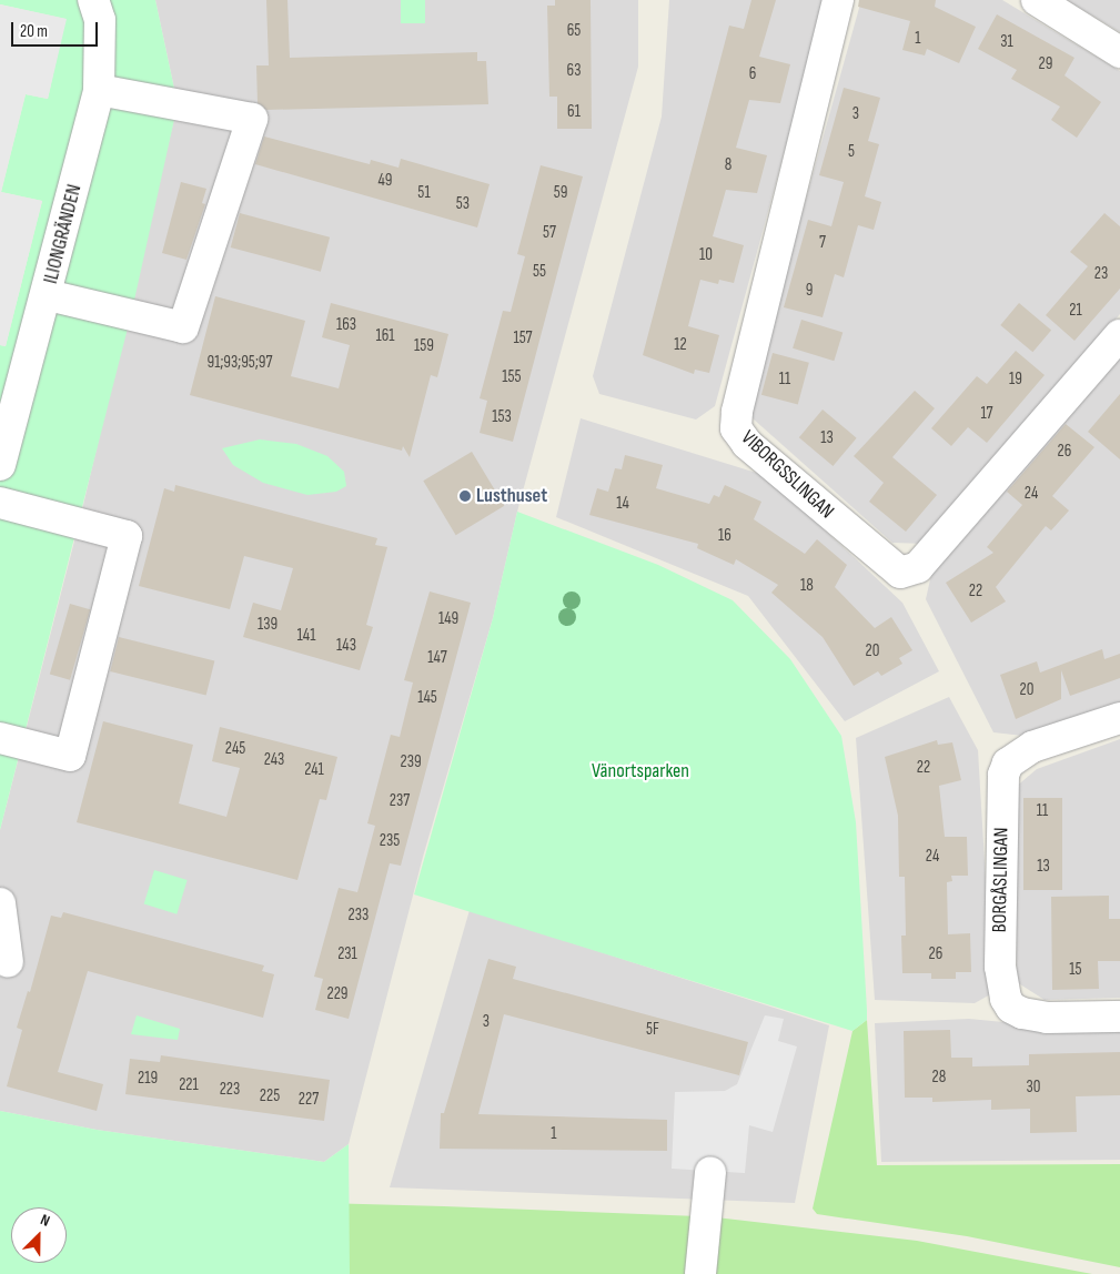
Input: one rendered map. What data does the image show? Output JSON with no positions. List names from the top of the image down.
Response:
{
  "streets": {
    "street": ["ILIONGRÄNDEN", "VIBORGSSLINGAN", "BORGÅSLINGAN"]
  },
  "parks": ["Vänortsparken"],
  "places": ["Lusthuset"],
  "house_numbers": [
    "65",
    "1",
    "31",
    "29",
    "63",
    "6",
    "61",
    "3",
    "5",
    "8",
    "49",
    "51",
    "59",
    "53",
    "57",
    "7",
    "10",
    "55",
    "23",
    "9",
    "21",
    "163",
    "161",
    "157",
    "12",
    "159",
    "91;93;95;97",
    "155",
    "11",
    "19",
    "17",
    "153",
    "13",
    "26",
    "24",
    "14",
    "16",
    "18",
    "22",
    "149",
    "139",
    "141",
    "143",
    "20",
    "147",
    "20",
    "145",
    "245",
    "243",
    "239",
    "22",
    "241",
    "237",
    "11",
    "235",
    "24",
    "13",
    "233",
    "231",
    "26",
    "15",
    "229",
    "3",
    "5F",
    "28",
    "219",
    "221",
    "30",
    "223",
    "225",
    "227",
    "1"
  ],
  "scale_bar": "20 m",
  "north": "top right"
}
